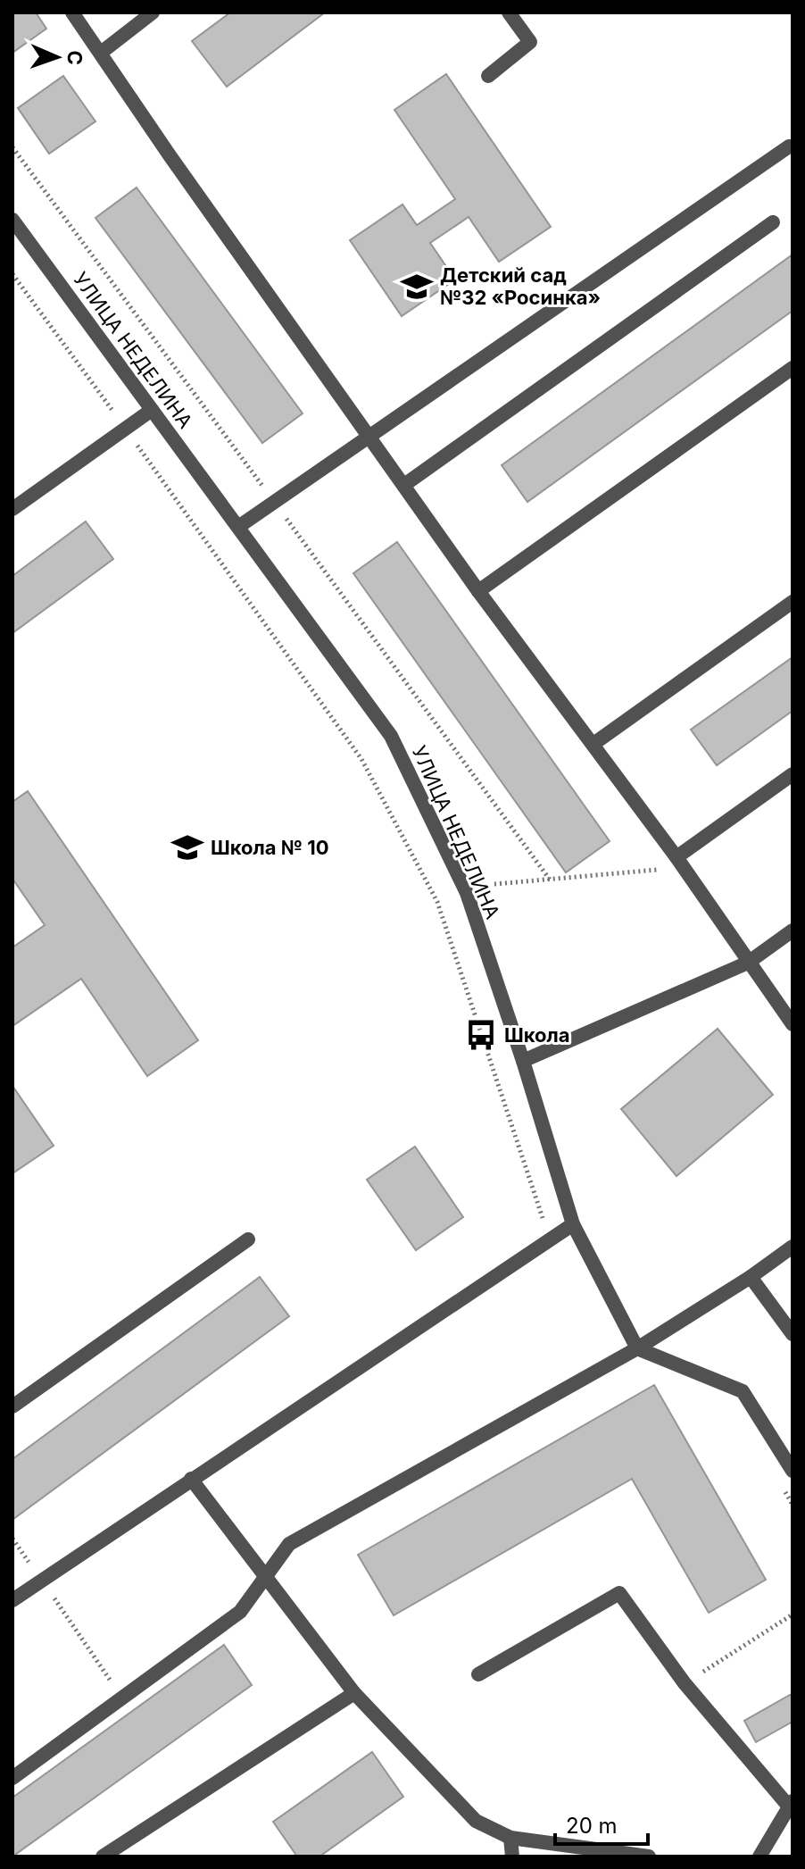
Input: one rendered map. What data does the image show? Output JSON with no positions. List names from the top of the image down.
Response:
{
  "streets": {
    "street": ["УЛИЦА НЕДЕЛИНА"]
  },
  "places": {
    "school or university": ["Детский сад №32 «Росинка»", "Школа № 10"],
    "bus stop": ["Школа"]
  },
  "scale_bar": "20 m",
  "north": "right"
}
